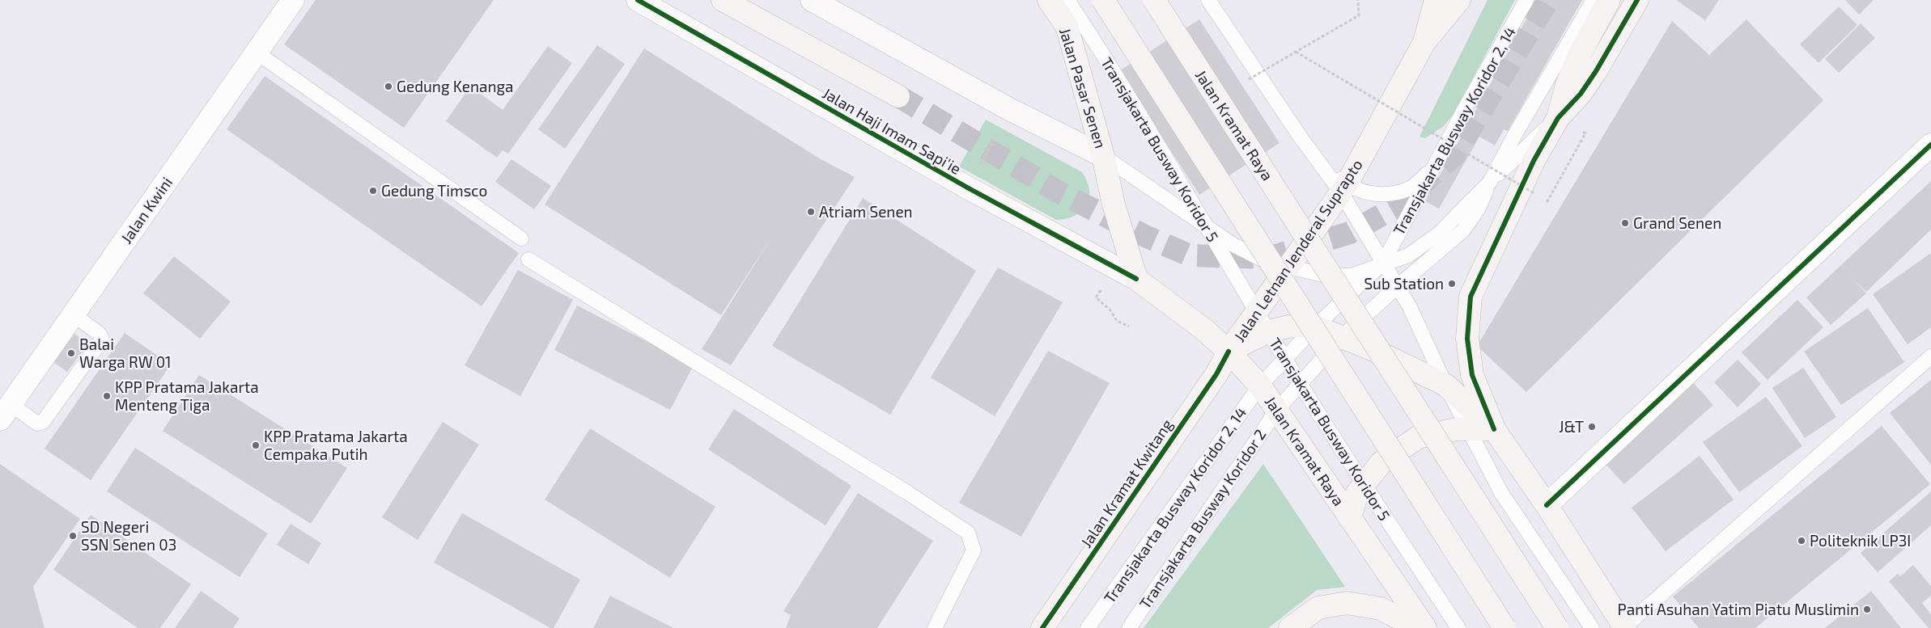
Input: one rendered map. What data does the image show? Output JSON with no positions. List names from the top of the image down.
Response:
{
  "streets": {
    "main road": [
      "Jalan Pasar Senen",
      "Jalan Kramat Raya",
      "Jalan Haji Imam Sapi'ie",
      "Jalan Letnan Jenderal Suprapto",
      "Jalan Kramat Kwitang"
    ],
    "street": ["Jalan Kwini"],
    "lane": ["Transjakarta Busway Koridor 2, 14", "Transjakarta Busway Koridor 5", "Transjakarta Busway Koridor 2"]
  },
  "crossings": [
    ["Jalan Kramat Raya", "Jalan Haji Imam Sapi'ie"],
    ["Jalan Kramat Raya", "Transjakarta Busway Koridor 2, 14"],
    ["Jalan Kramat Raya", "Jalan Letnan Jenderal Suprapto"],
    ["Jalan Kramat Raya", "Jalan Kramat Kwitang"],
    ["Jalan Kramat Raya", "Transjakarta Busway Koridor 2"],
    ["Jalan Haji Imam Sapi'ie", "Jalan Letnan Jenderal Suprapto"],
    ["Jalan Haji Imam Sapi'ie", "Jalan Kramat Kwitang"],
    ["Transjakarta Busway Koridor 2, 14", "Transjakarta Busway Koridor 5"],
    ["Transjakarta Busway Koridor 2, 14", "Jalan Letnan Jenderal Suprapto"],
    ["Transjakarta Busway Koridor 2, 14", "Transjakarta Busway Koridor 2"],
    ["Transjakarta Busway Koridor 5", "Jalan Letnan Jenderal Suprapto"],
    ["Transjakarta Busway Koridor 5", "Transjakarta Busway Koridor 2"],
    ["Jalan Letnan Jenderal Suprapto", "Jalan Kramat Kwitang"]
  ],
  "places": [
    "Gedung Kenanga",
    "Gedung Timsco",
    "Atriam Senen",
    "Grand Senen",
    "Sub Station",
    "Balai Warga RW 01",
    "KPP Pratama Jakarta Menteng Tiga",
    "J&T",
    "KPP Pratama Jakarta Cempaka Putih",
    "SD Negeri SSN Senen 03",
    "Politeknik LP3I",
    "Panti Asuhan Yatim Piatu Muslimin"
  ]
}
